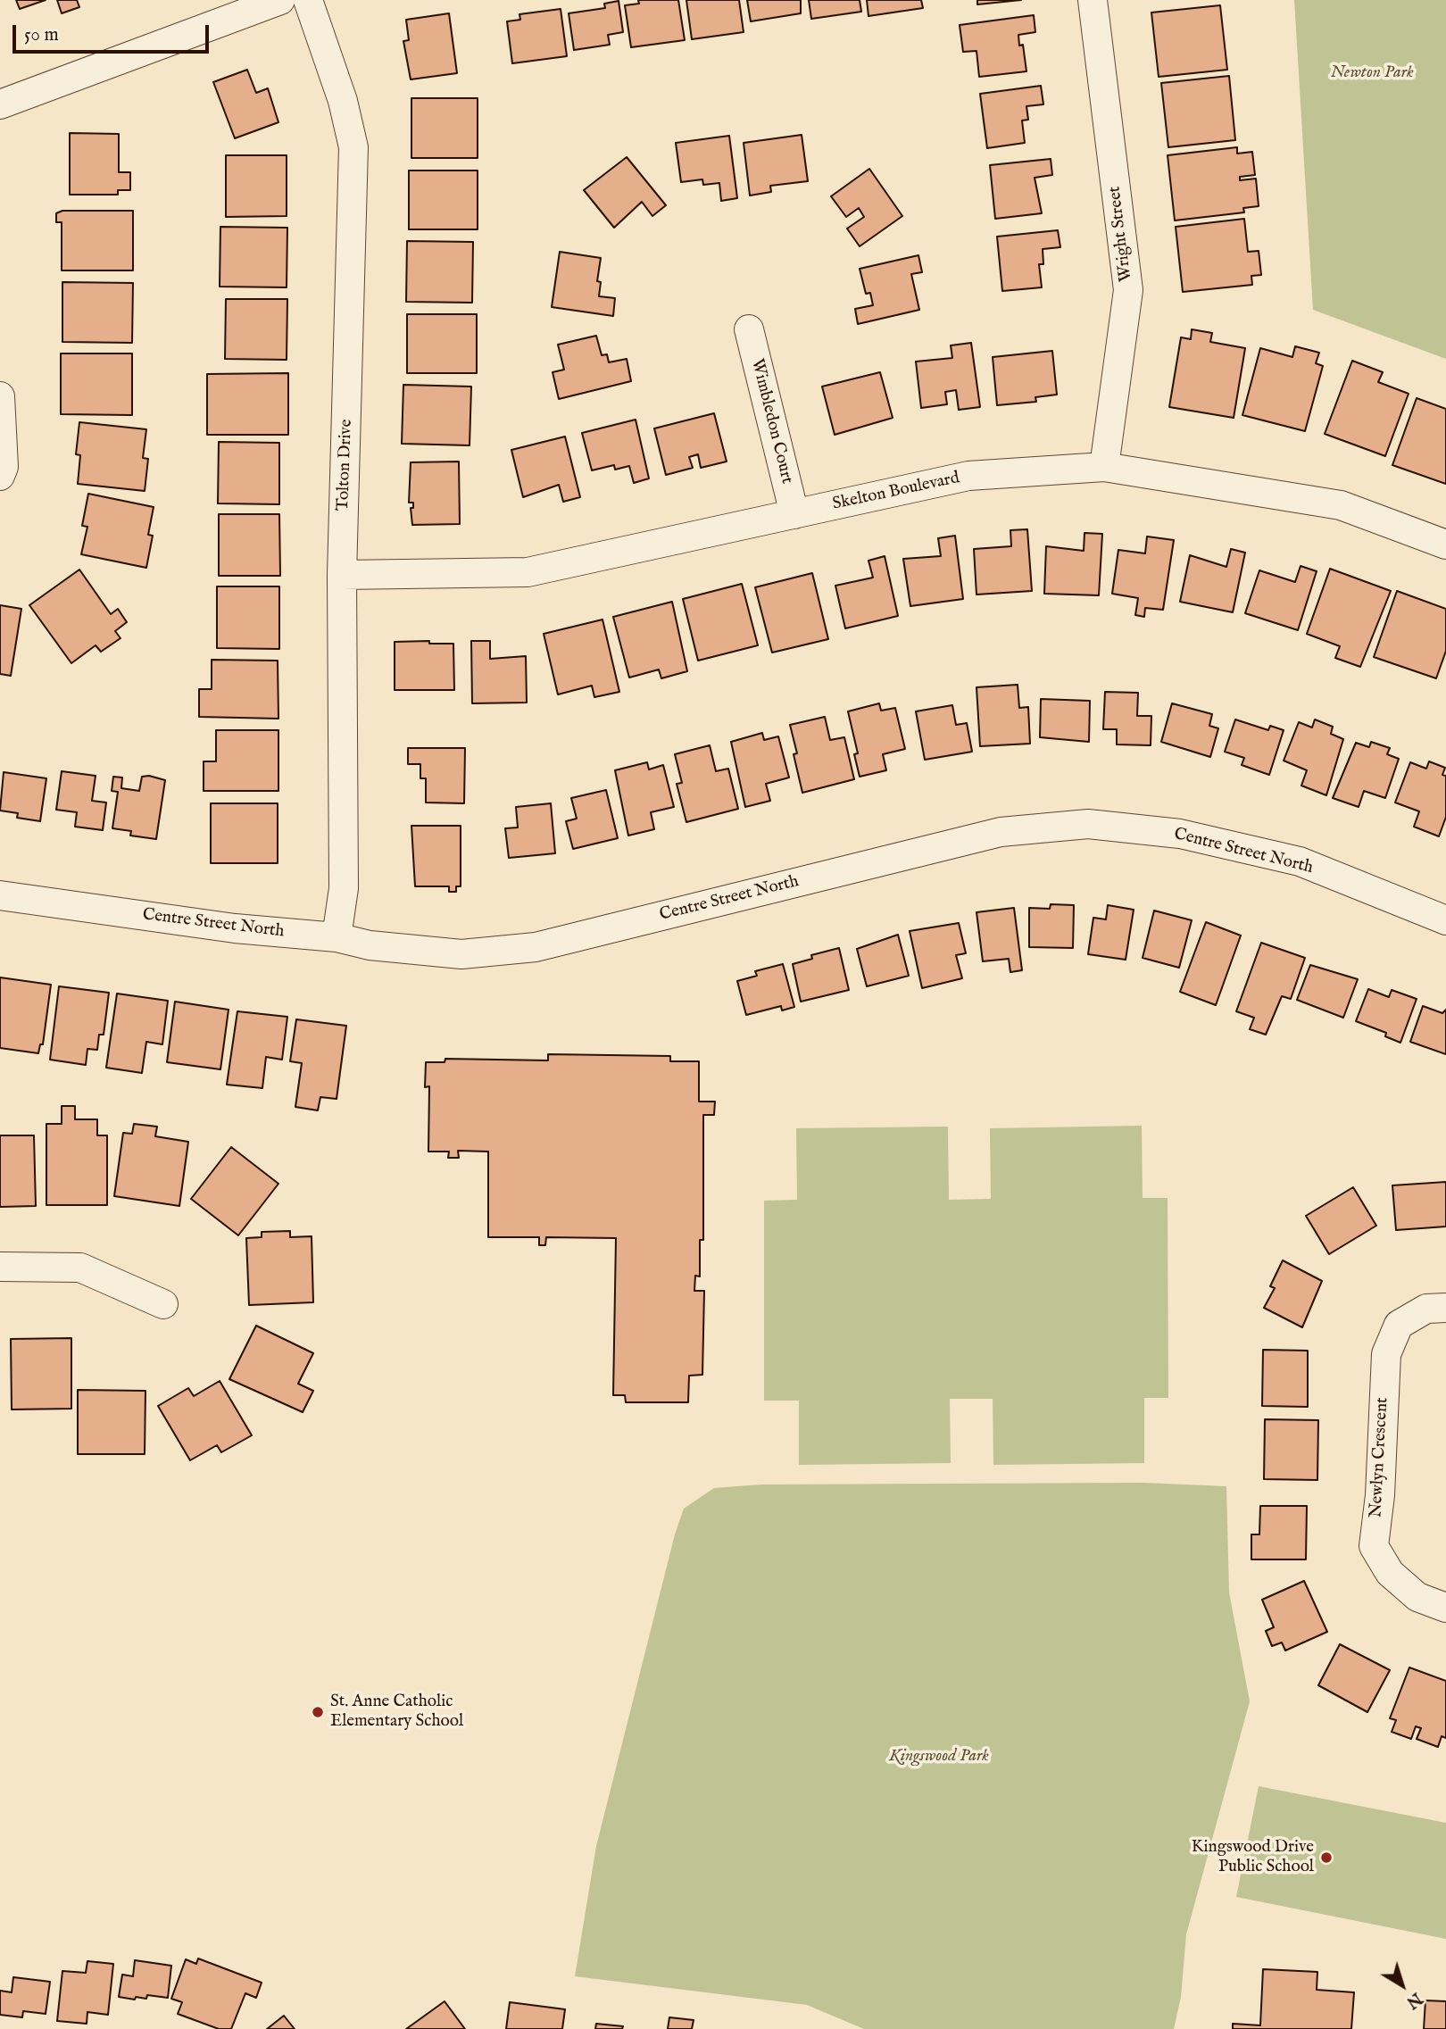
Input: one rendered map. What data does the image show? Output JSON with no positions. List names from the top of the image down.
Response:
{
  "streets": {
    "street": [
      "Wright Street",
      "Wimbledon Court",
      "Tolton Drive",
      "Skelton Boulevard",
      "Centre Street North",
      "Newlyn Crescent"
    ]
  },
  "crossings": [
    ["Wright Street", "Skelton Boulevard"],
    ["Wimbledon Court", "Skelton Boulevard"],
    ["Tolton Drive", "Skelton Boulevard"],
    ["Tolton Drive", "Centre Street North"]
  ],
  "parks": ["Newton Park", "Kingswood Park"],
  "places": ["St. Anne Catholic Elementary School", "Kingswood Drive Public School"],
  "scale_bar": "50 m",
  "north": "bottom right"
}
